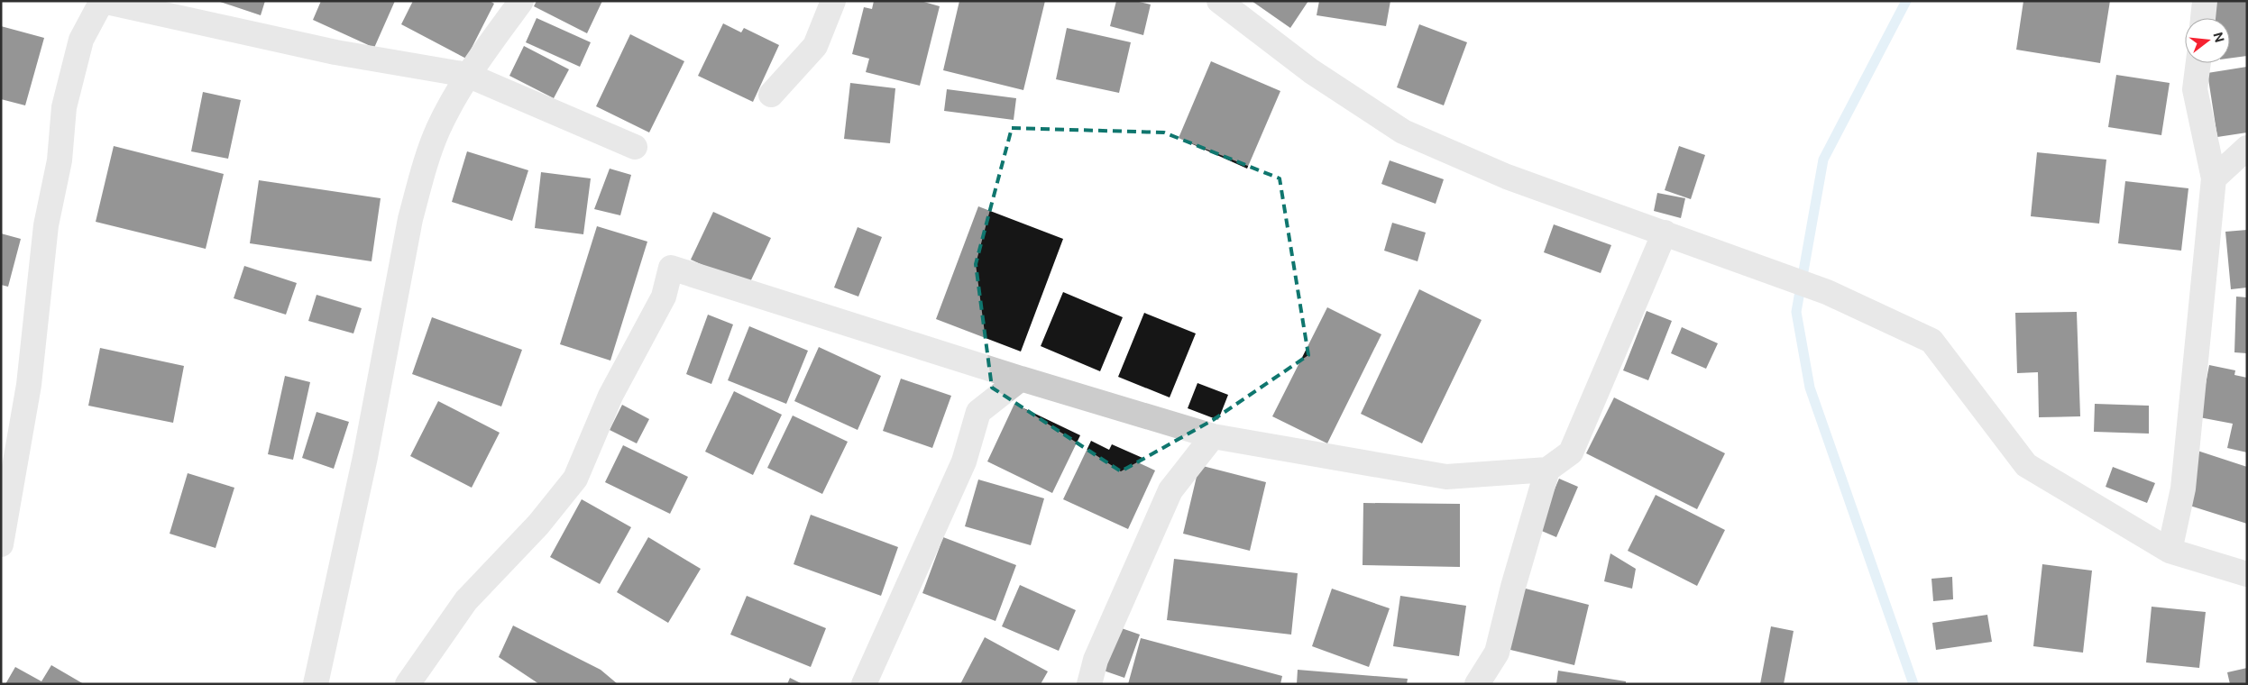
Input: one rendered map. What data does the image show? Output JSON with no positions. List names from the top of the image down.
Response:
{
  "north": "right"
}
